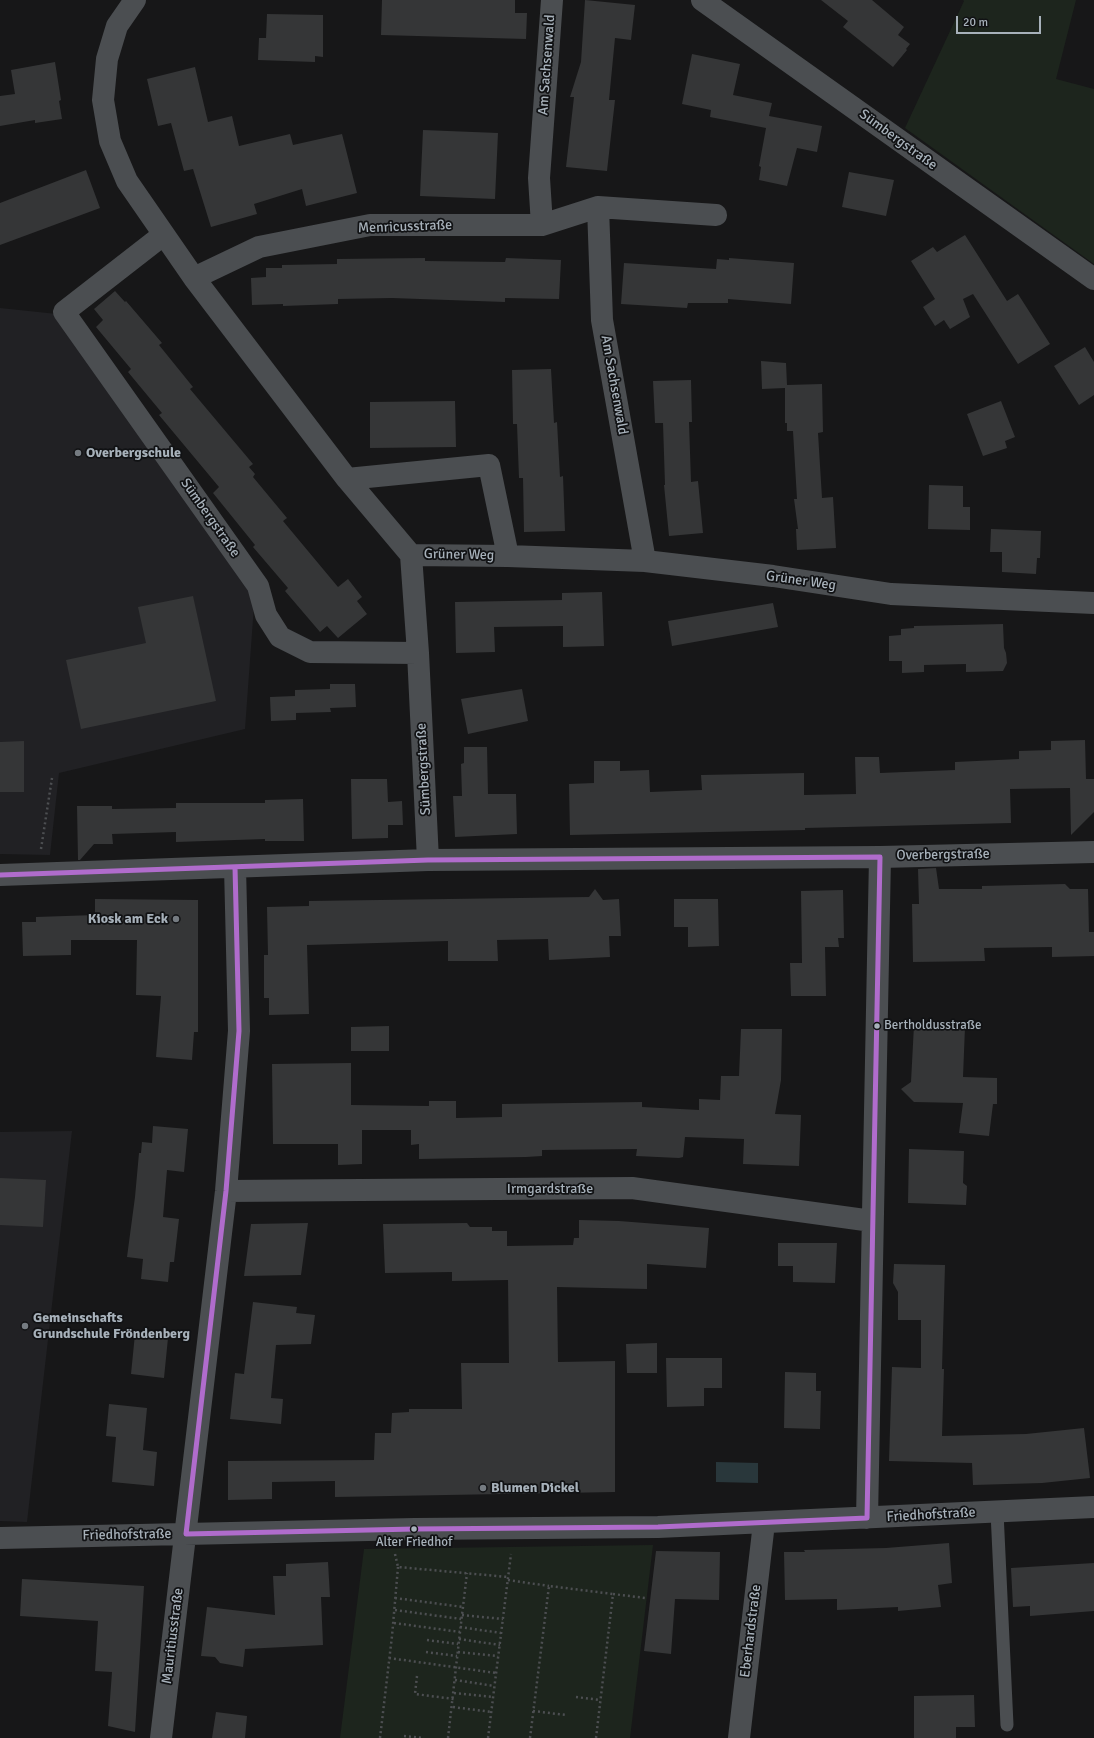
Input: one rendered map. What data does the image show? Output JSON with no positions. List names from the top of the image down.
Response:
{
  "streets": {
    "street": [
      "Am Sachsenwald",
      "Sümbergstraße",
      "Menricusstraße",
      "Grüner Weg",
      "Overbergstraße",
      "Irmgardstraße",
      "Friedhofstraße",
      "Eberhardstraße",
      "Mauritiusstraße"
    ]
  },
  "crossings": [
    ["Am Sachsenwald", "Menricusstraße"],
    ["Am Sachsenwald", "Grüner Weg"],
    ["Sümbergstraße", "Grüner Weg"],
    ["Sümbergstraße", "Overbergstraße"],
    ["Overbergstraße", "Mauritiusstraße"],
    ["Irmgardstraße", "Mauritiusstraße"],
    ["Friedhofstraße", "Eberhardstraße"],
    ["Friedhofstraße", "Mauritiusstraße"]
  ],
  "places": [
    "Overbergschule",
    "Kiosk am Eck",
    "Bertholdusstraße",
    "Gemeinschafts Grundschule Fröndenberg",
    "Blumen Dickel",
    "Alter Friedhof"
  ],
  "scale_bar": "20 m"
}
